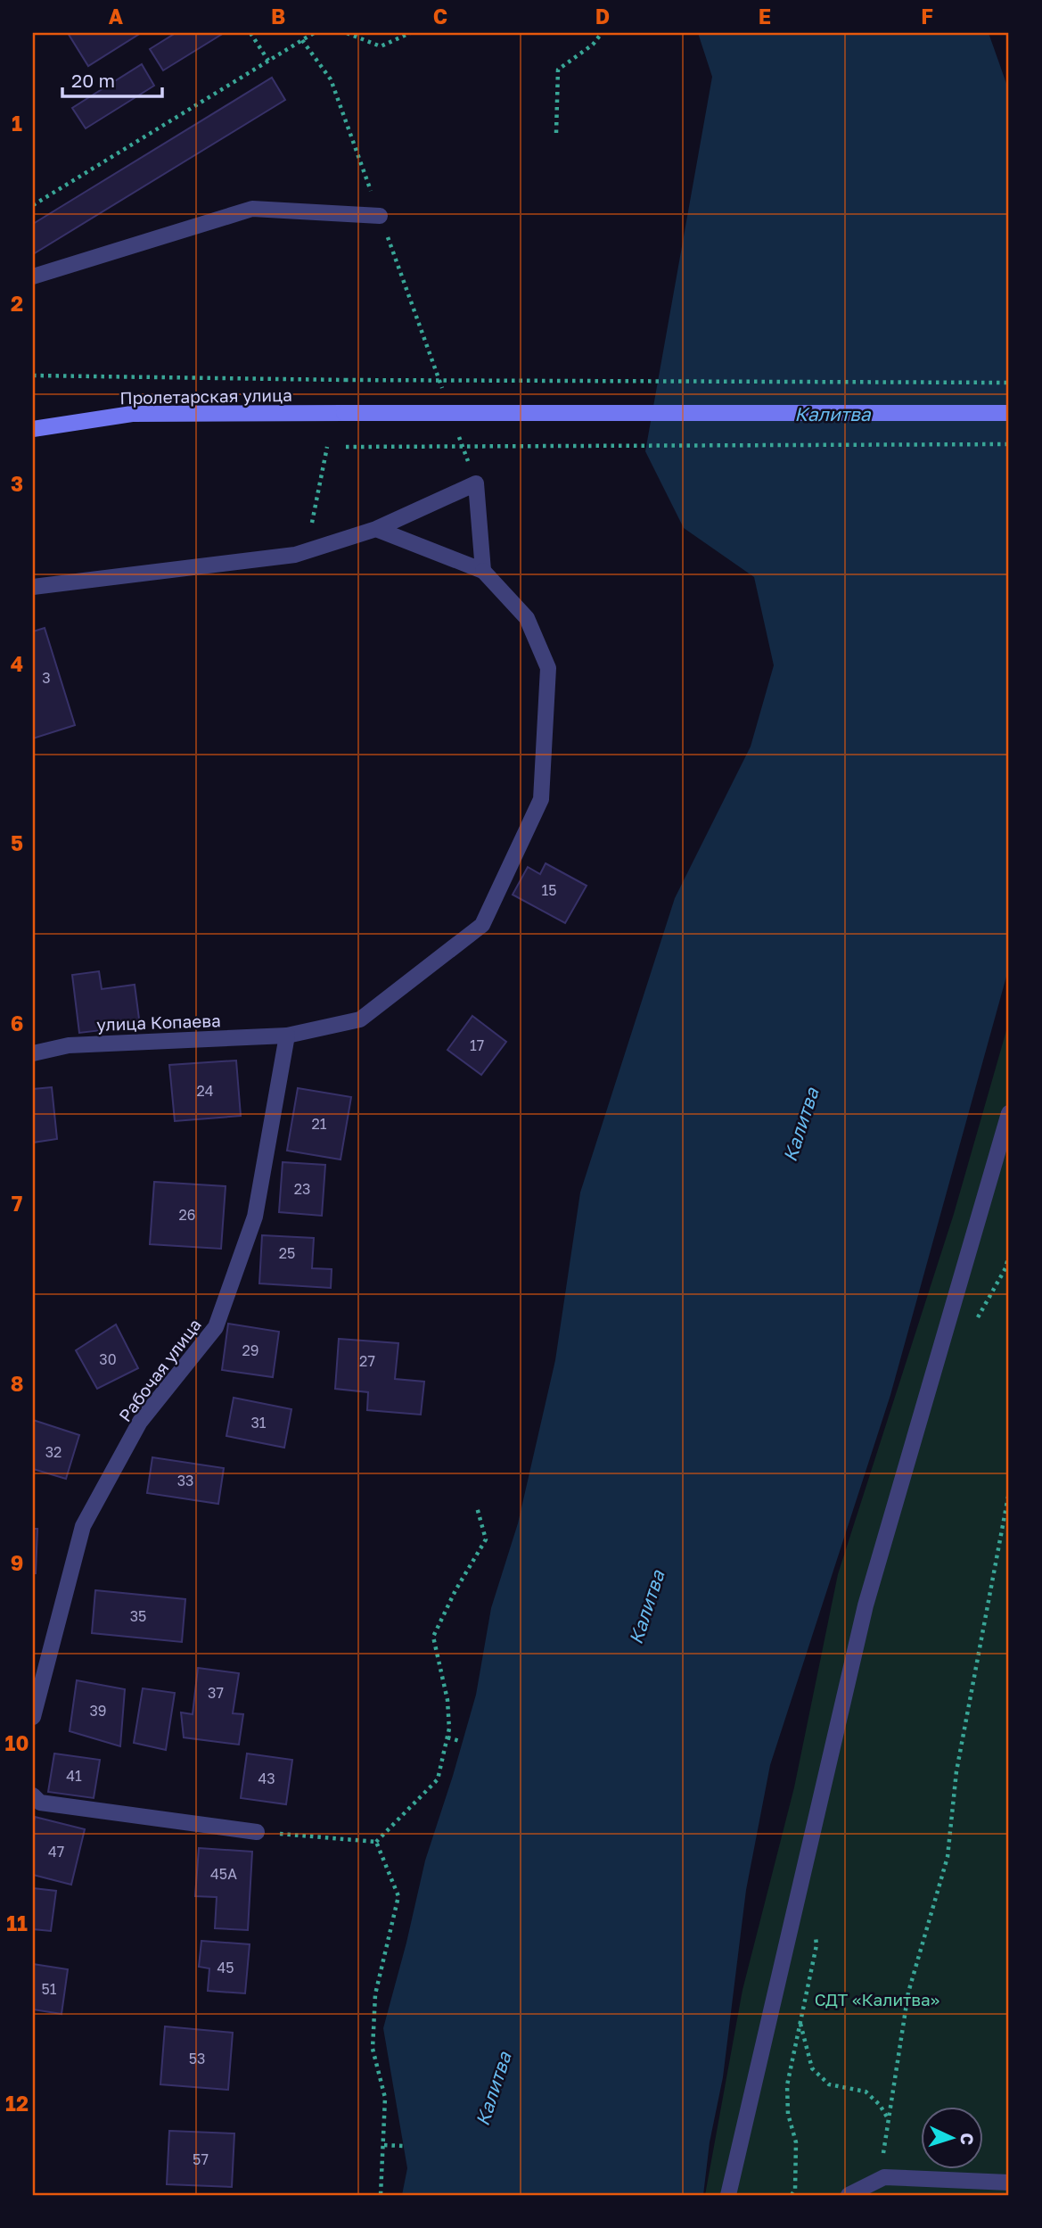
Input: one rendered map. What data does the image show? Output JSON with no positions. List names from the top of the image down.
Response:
{
  "streets": {
    "main road": ["Пролетарская улица"],
    "street": ["улица Копаева", "Рабочая улица"]
  },
  "crossings": [
    ["улица Копаева", "Рабочая улица"]
  ],
  "water": ["Калитва"],
  "parks": ["СДТ «Калитва»"],
  "house_numbers": [
    "3",
    "15",
    "17",
    "24",
    "21",
    "23",
    "26",
    "25",
    "29",
    "30",
    "27",
    "31",
    "32",
    "33",
    "35",
    "37",
    "39",
    "41",
    "43",
    "47",
    "45А",
    "45",
    "51",
    "53",
    "57"
  ],
  "scale_bar": "20 m",
  "north": "right",
  "grid": {
    "columns": [
      "A",
      "B",
      "C",
      "D",
      "E",
      "F"
    ],
    "rows": [
      "1",
      "2",
      "3",
      "4",
      "5",
      "6",
      "7",
      "8",
      "9",
      "10",
      "11",
      "12"
    ]
  }
}
